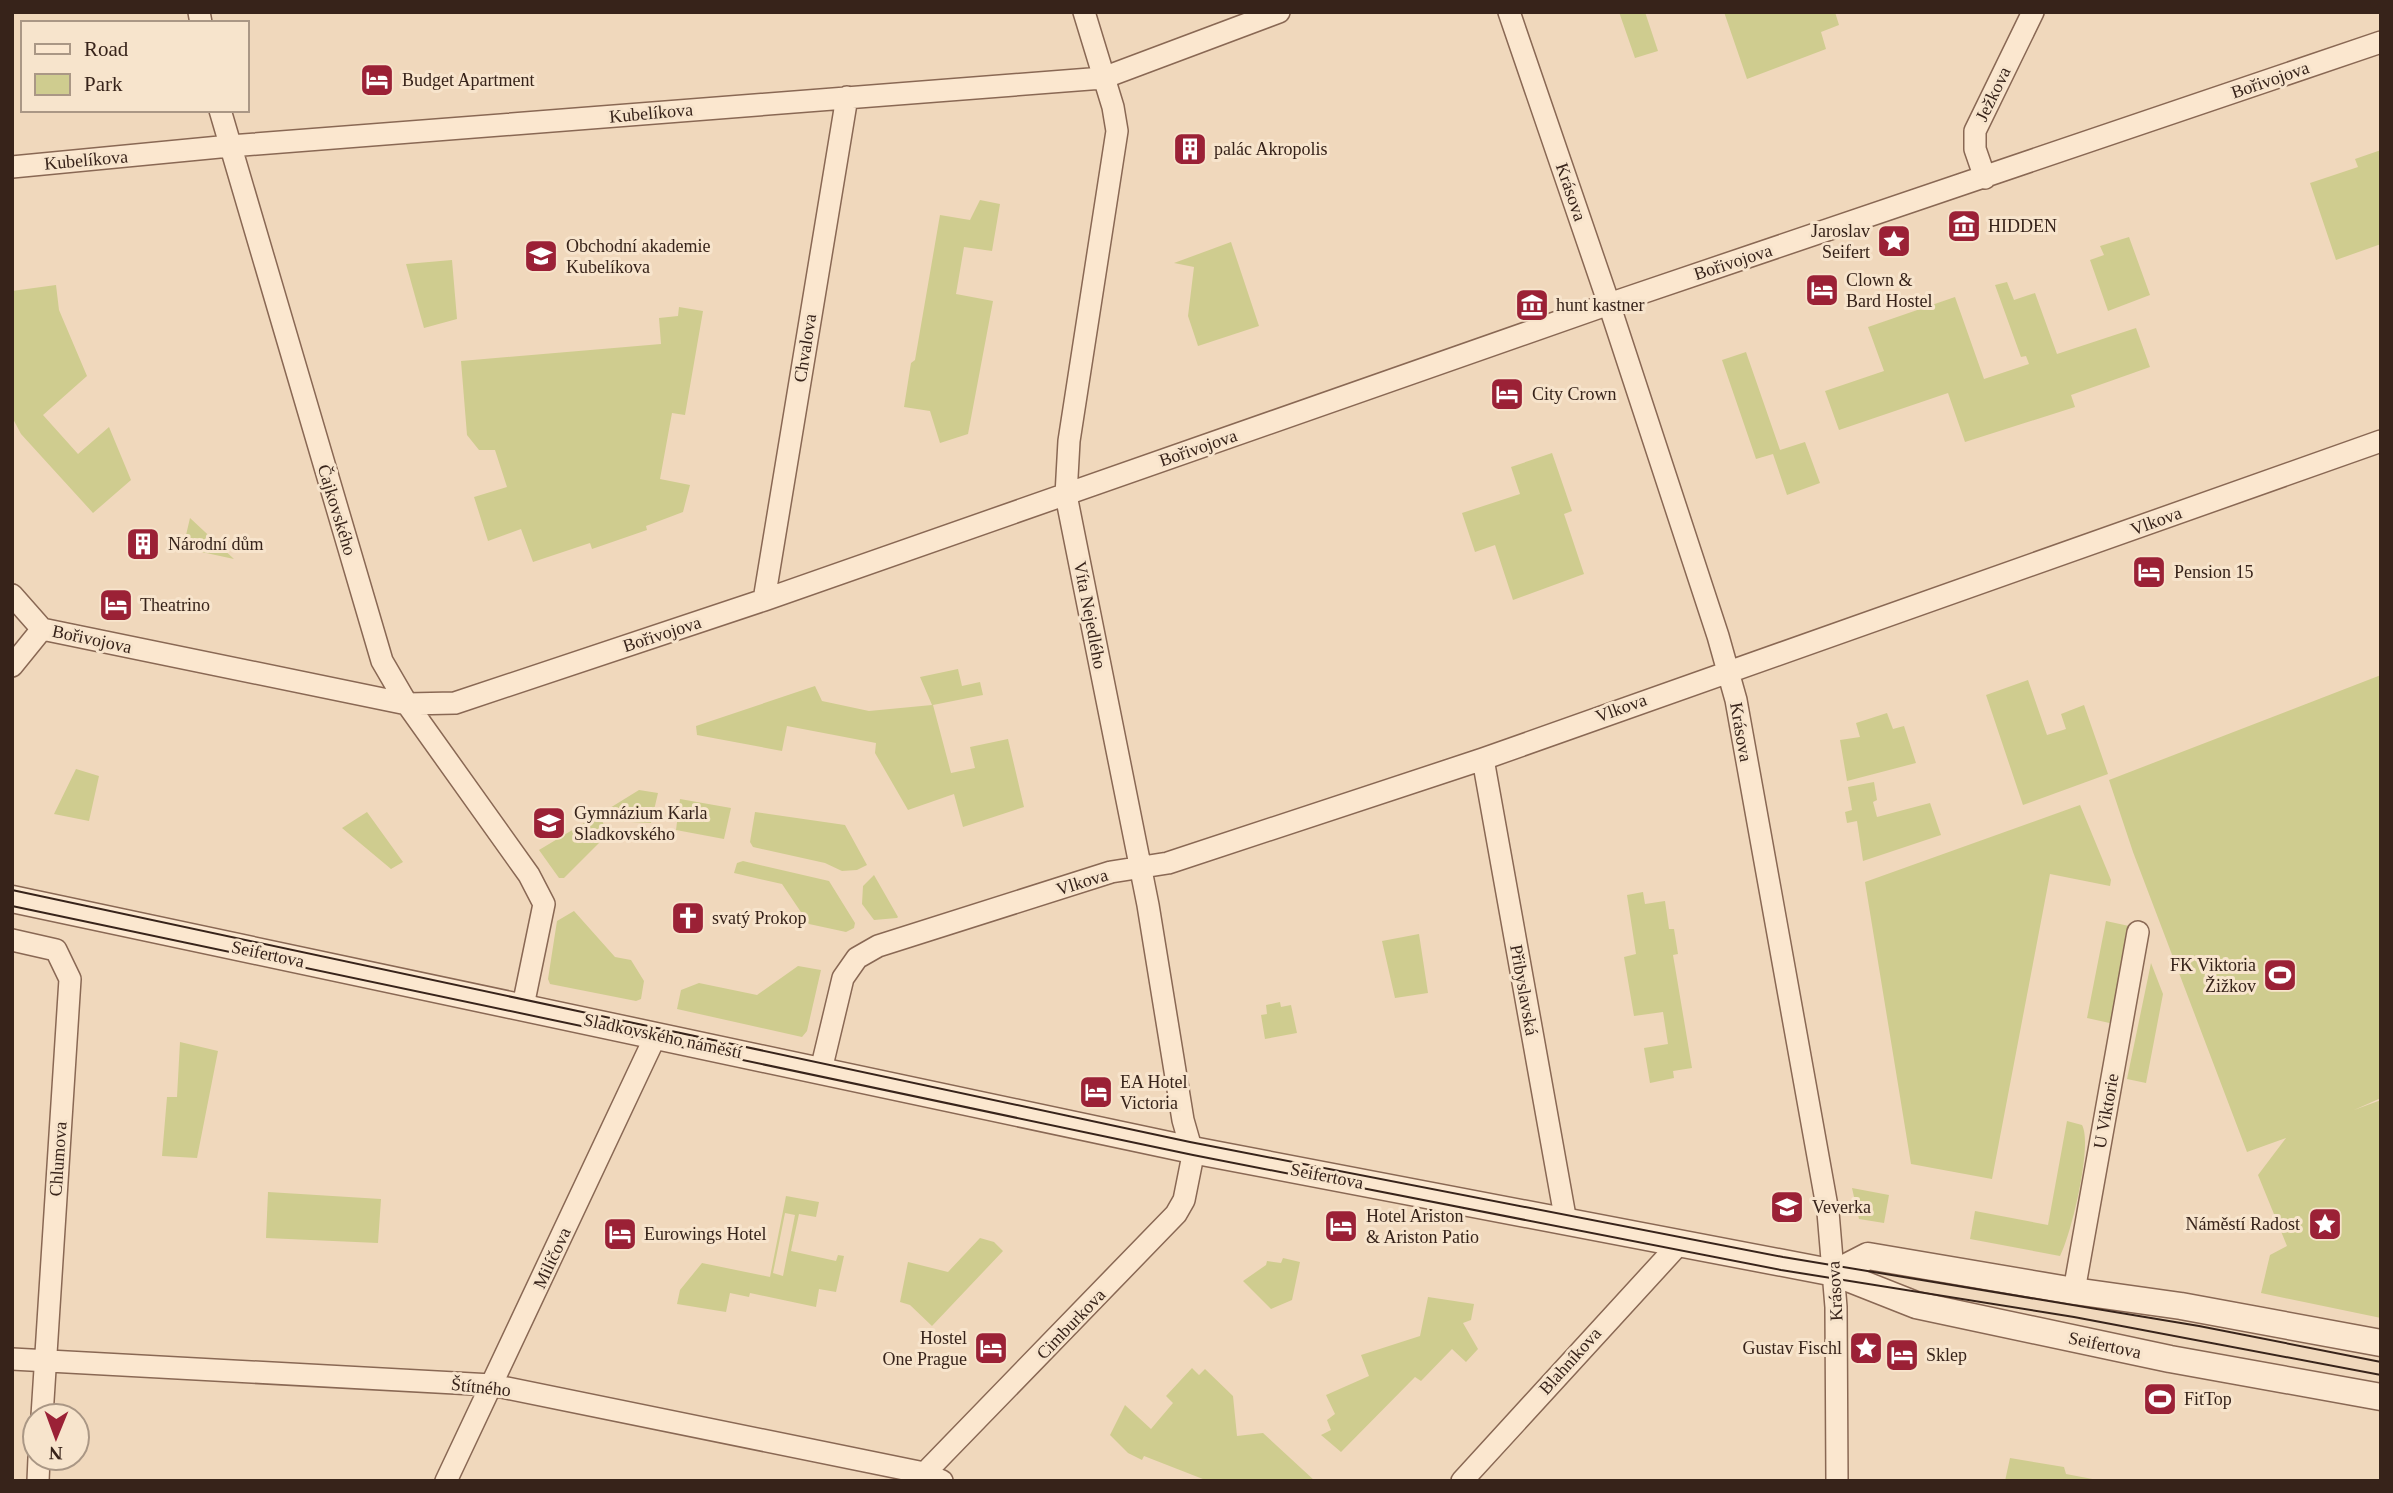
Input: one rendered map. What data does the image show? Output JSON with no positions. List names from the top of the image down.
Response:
{
  "streets": {
    "street": [
      "Bořivojova",
      "Ježkova",
      "Kubelíkova",
      "Krásova",
      "Chvalova",
      "Čajkovského",
      "Vlkova",
      "Víta Nejedlého",
      "Seifertova",
      "Přibyslavská",
      "Sladkovského náměstí",
      "U Viktorie",
      "Chlumova",
      "Milíčova",
      "Cimburkova",
      "Blahníkova",
      "Štítného"
    ]
  },
  "crossings": [
    ["Bořivojova", "Ježkova"],
    ["Bořivojova", "Krásova"],
    ["Bořivojova", "Chvalova"],
    ["Bořivojova", "Čajkovského"],
    ["Bořivojova", "Víta Nejedlého"],
    ["Kubelíkova", "Chvalova"],
    ["Kubelíkova", "Čajkovského"],
    ["Kubelíkova", "Víta Nejedlého"],
    ["Krásova", "Vlkova"],
    ["Krásova", "Seifertova"],
    ["Čajkovského", "Seifertova"],
    ["Čajkovského", "Sladkovského náměstí"],
    ["Vlkova", "Víta Nejedlého"],
    ["Vlkova", "Seifertova"],
    ["Vlkova", "Přibyslavská"],
    ["Vlkova", "Sladkovského náměstí"],
    ["Víta Nejedlého", "Seifertova"],
    ["Víta Nejedlého", "Cimburkova"],
    ["Seifertova", "Přibyslavská"],
    ["Seifertova", "Sladkovského náměstí"],
    ["Seifertova", "Cimburkova"],
    ["Seifertova", "Blahníkova"],
    ["Sladkovského náměstí", "Milíčova"],
    ["Chlumova", "Štítného"],
    ["Milíčova", "Štítného"],
    ["Cimburkova", "Štítného"]
  ],
  "places": {
    "hotel": [
      "Budget Apartment",
      "Clown & Bard Hostel",
      "City Crown",
      "Pension 15",
      "Theatrino",
      "EA Hotel Victoria",
      "Hotel Ariston & Ariston Patio",
      "Eurowings Hotel",
      "Hostel One Prague",
      "Sklep"
    ],
    "building": ["palác Akropolis", "Národní dům"],
    "museum": ["HIDDEN", "hunt kastner"],
    "place": ["Jaroslav Seifert", "Náměstí Radost", "Gustav Fischl"],
    "school or university": ["Obchodní akademie Kubelíkova", "Gymnázium Karla Sladkovského", "Veverka"],
    "church": ["svatý Prokop"],
    "sports": ["FK Viktoria Žižkov", "FitTop"]
  },
  "legend": ["Road", "Park"],
  "north": "bottom"
}
